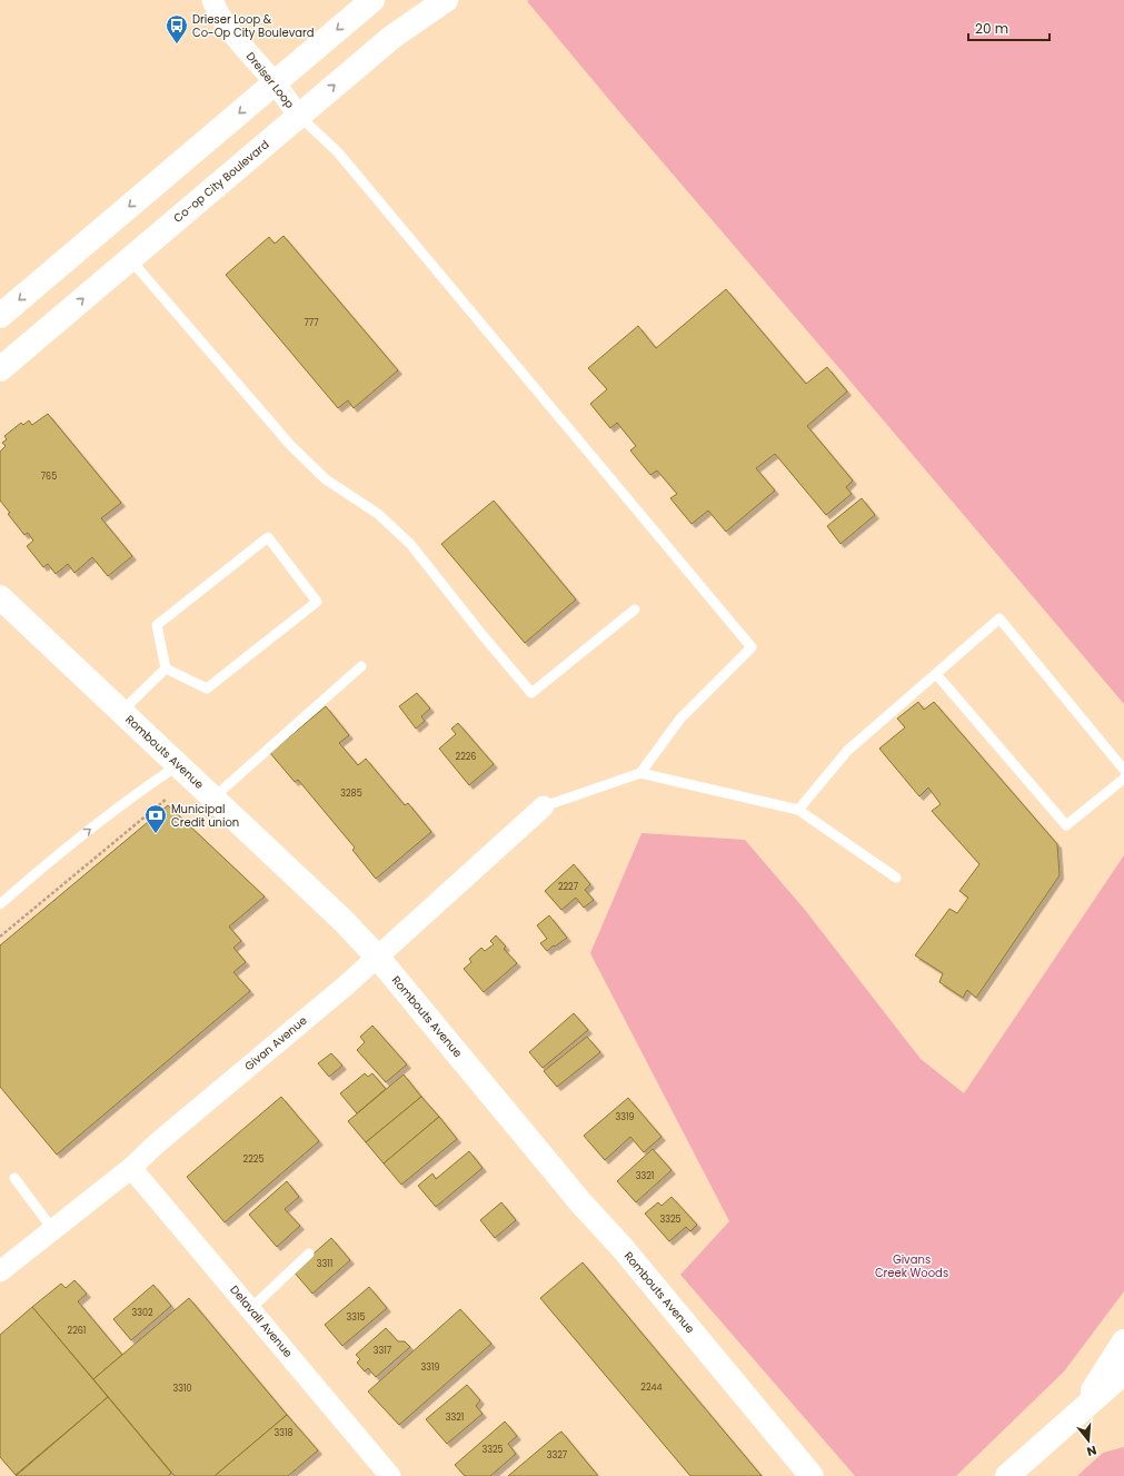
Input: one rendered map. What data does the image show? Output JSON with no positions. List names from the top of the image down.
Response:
{
  "streets": {
    "main road": ["Co-op City Boulevard", "Rombouts Avenue"],
    "street": ["Dreiser Loop", "Givan Avenue", "Delavall Avenue"]
  },
  "crossings": [
    ["Dreiser Loop", "Co-op City Boulevard"],
    ["Rombouts Avenue", "Givan Avenue"],
    ["Givan Avenue", "Delavall Avenue"]
  ],
  "parks": ["Givans Creek Woods"],
  "places": {
    "bus stop": ["Drieser Loop & Co-Op City Boulevard"],
    "bank": ["Municipal Credit union"]
  },
  "house_numbers": [
    "777",
    "765",
    "2226",
    "3285",
    "2227",
    "3319",
    "2225",
    "3321",
    "3325",
    "3311",
    "3302",
    "3315",
    "2261",
    "3317",
    "3319",
    "2244",
    "3310",
    "3321",
    "3318",
    "3325",
    "3327"
  ],
  "scale_bar": "20 m",
  "north": "bottom"
}
